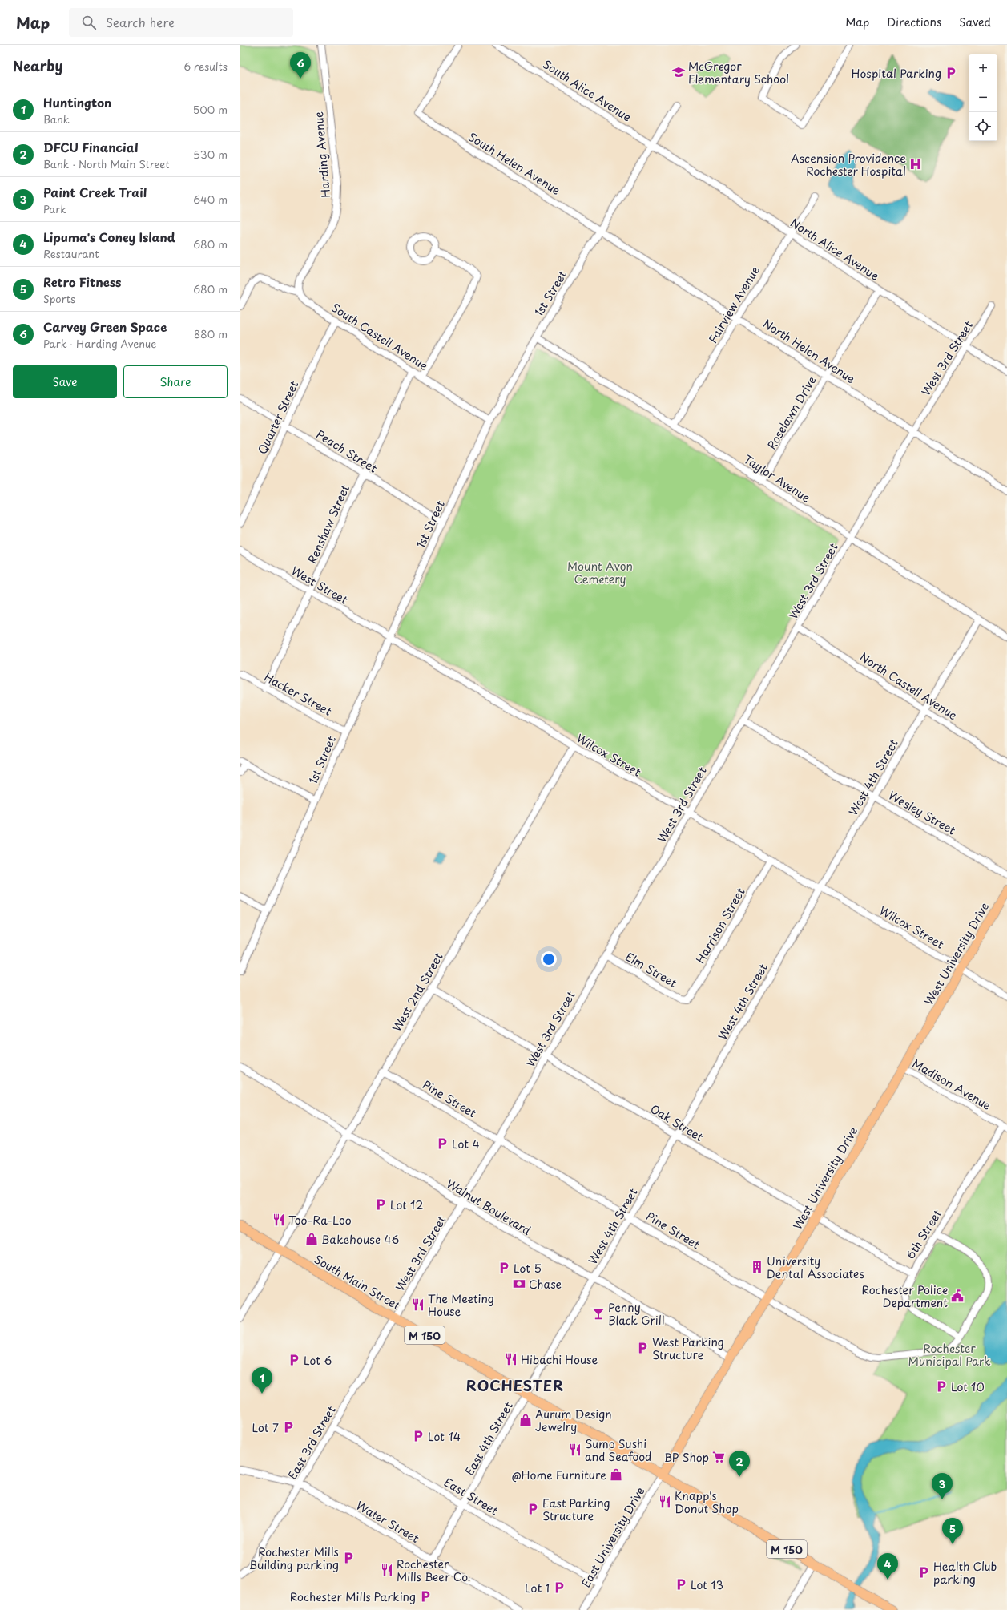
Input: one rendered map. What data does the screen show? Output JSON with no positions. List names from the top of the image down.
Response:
{
  "streets": {
    "main road": ["West University Drive", "South Main Street", "M 150"],
    "street": [
      "South Alice Avenue",
      "Harding Avenue",
      "South Helen Avenue",
      "North Alice Avenue",
      "1st Street",
      "Fairview Avenue",
      "South Castell Avenue",
      "North Helen Avenue",
      "West 3rd Street",
      "Roselawn Drive",
      "Quarter Street",
      "Peach Street",
      "Taylor Avenue",
      "Renshaw Street",
      "West Street",
      "North Castell Avenue",
      "Hacker Street",
      "Wilcox Street",
      "West 4th Street",
      "Wesley Street",
      "Harrison Street",
      "Elm Street",
      "West 2nd Street",
      "Madison Avenue",
      "Pine Street",
      "Oak Street",
      "Walnut Boulevard",
      "6th Street",
      "East 4th Street",
      "East 3rd Street",
      "East Street",
      "Water Street",
      "East University Drive"
    ]
  },
  "crossings": [
    ["South Alice Avenue", "North Alice Avenue"],
    ["South Alice Avenue", "1st Street"],
    ["Harding Avenue", "South Castell Avenue"],
    ["South Helen Avenue", "1st Street"],
    ["South Helen Avenue", "North Helen Avenue"],
    ["North Alice Avenue", "1st Street"],
    ["North Alice Avenue", "Fairview Avenue"],
    ["North Alice Avenue", "West 3rd Street"],
    ["North Alice Avenue", "Roselawn Drive"],
    ["1st Street", "South Castell Avenue"],
    ["1st Street", "North Helen Avenue"],
    ["1st Street", "Peach Street"],
    ["1st Street", "Taylor Avenue"],
    ["1st Street", "West Street"],
    ["1st Street", "Hacker Street"],
    ["1st Street", "Wilcox Street"],
    ["Fairview Avenue", "North Helen Avenue"],
    ["Fairview Avenue", "Taylor Avenue"],
    ["South Castell Avenue", "Quarter Street"],
    ["South Castell Avenue", "Renshaw Street"],
    ["North Helen Avenue", "West 3rd Street"],
    ["North Helen Avenue", "Roselawn Drive"],
    ["West 3rd Street", "Taylor Avenue"],
    ["West 3rd Street", "North Castell Avenue"],
    ["West 3rd Street", "Wilcox Street"],
    ["West 3rd Street", "Wesley Street"],
    ["West 3rd Street", "Elm Street"],
    ["West 3rd Street", "Pine Street"],
    ["West 3rd Street", "Oak Street"],
    ["West 3rd Street", "Walnut Boulevard"],
    ["West 3rd Street", "South Main Street"],
    ["West 3rd Street", "East 3rd Street"],
    ["Roselawn Drive", "Taylor Avenue"],
    ["Quarter Street", "Peach Street"],
    ["Peach Street", "Renshaw Street"],
    ["Taylor Avenue", "West 4th Street"],
    ["Renshaw Street", "West Street"],
    ["Renshaw Street", "Hacker Street"],
    ["West Street", "Wilcox Street"],
    ["North Castell Avenue", "West 4th Street"],
    ["Wilcox Street", "West 4th Street"],
    ["Wilcox Street", "Harrison Street"],
    ["Wilcox Street", "West University Drive"],
    ["Wilcox Street", "West 2nd Street"],
    ["West 4th Street", "Wesley Street"],
    ["West 4th Street", "Pine Street"],
    ["West 4th Street", "Oak Street"],
    ["West 4th Street", "Walnut Boulevard"],
    ["West 4th Street", "South Main Street"],
    ["West 4th Street", "East 4th Street"],
    ["Harrison Street", "Elm Street"],
    ["West University Drive", "Madison Avenue"],
    ["West University Drive", "Pine Street"],
    ["West University Drive", "Oak Street"],
    ["West University Drive", "Walnut Boulevard"],
    ["West University Drive", "South Main Street"],
    ["West University Drive", "M 150"],
    ["West University Drive", "East University Drive"],
    ["West 2nd Street", "Pine Street"],
    ["West 2nd Street", "Oak Street"],
    ["West 2nd Street", "Walnut Boulevard"],
    ["West 2nd Street", "South Main Street"],
    ["Madison Avenue", "6th Street"],
    ["Pine Street", "Oak Street"],
    ["Pine Street", "6th Street"],
    ["Oak Street", "6th Street"],
    ["South Main Street", "M 150"],
    ["South Main Street", "East 4th Street"],
    ["South Main Street", "East 3rd Street"],
    ["South Main Street", "East University Drive"],
    ["M 150", "East University Drive"],
    ["East 4th Street", "East Street"],
    ["East 4th Street", "Water Street"],
    ["East 3rd Street", "East Street"],
    ["East 3rd Street", "Water Street"],
    ["East Street", "East University Drive"]
  ],
  "districts": ["ROCHESTER"],
  "parks": ["Mount Avon Cemetery", "Rochester Municipal Park"],
  "places": {
    "school or university": ["McGregor Elementary School"],
    "parking": [
      "Hospital Parking",
      "Lot 4",
      "Lot 12",
      "Lot 5",
      "West Parking Structure",
      "Lot 6",
      "Lot 10",
      "Lot 7",
      "Lot 14",
      "East Parking Structure",
      "Rochester Mills Building parking",
      "Health Club parking",
      "Lot 13",
      "Lot 1",
      "Rochester Mills Parking"
    ],
    "hospital": ["Ascension Providence Rochester Hospital"],
    "restaurant": [
      "Too-Ra-Loo",
      "The Meeting House",
      "Hibachi House",
      "Sumo Sushi and Seafood",
      "Knapp's Donut Shop",
      "Rochester Mills Beer Co."
    ],
    "shop": ["Bakehouse 46", "Aurum Design Jewelry", "@Home Furniture"],
    "building": ["University Dental Associates"],
    "bank": ["Chase"],
    "public building": ["Rochester Police Department"],
    "bar": ["Penny Black Grill"],
    "supermarket": ["BP Shop"]
  },
  "page": {
    "header": "Map",
    "search": "Search here",
    "nav": ["Map", "Directions", "Saved"],
    "heading": ["Nearby", "6 results"],
    "pins": [
      "6",
      "1",
      "2",
      "3",
      "5",
      "4"
    ],
    "map_buttons": ["+", "−"],
    "list": [
      {
        "mark": "1",
        "name": "Huntington",
        "note": "Bank",
        "value": "500 m"
      },
      {
        "mark": "2",
        "name": "DFCU Financial",
        "note": "Bank · North Main Street",
        "value": "530 m"
      },
      {
        "mark": "3",
        "name": "Paint Creek Trail",
        "note": "Park",
        "value": "640 m"
      },
      {
        "mark": "4",
        "name": "Lipuma's Coney Island",
        "note": "Restaurant",
        "value": "680 m"
      },
      {
        "mark": "5",
        "name": "Retro Fitness",
        "note": "Sports",
        "value": "680 m"
      },
      {
        "mark": "6",
        "name": "Carvey Green Space",
        "note": "Park · Harding Avenue",
        "value": "880 m"
      }
    ],
    "buttons": ["Save", "Share"]
  }
}
